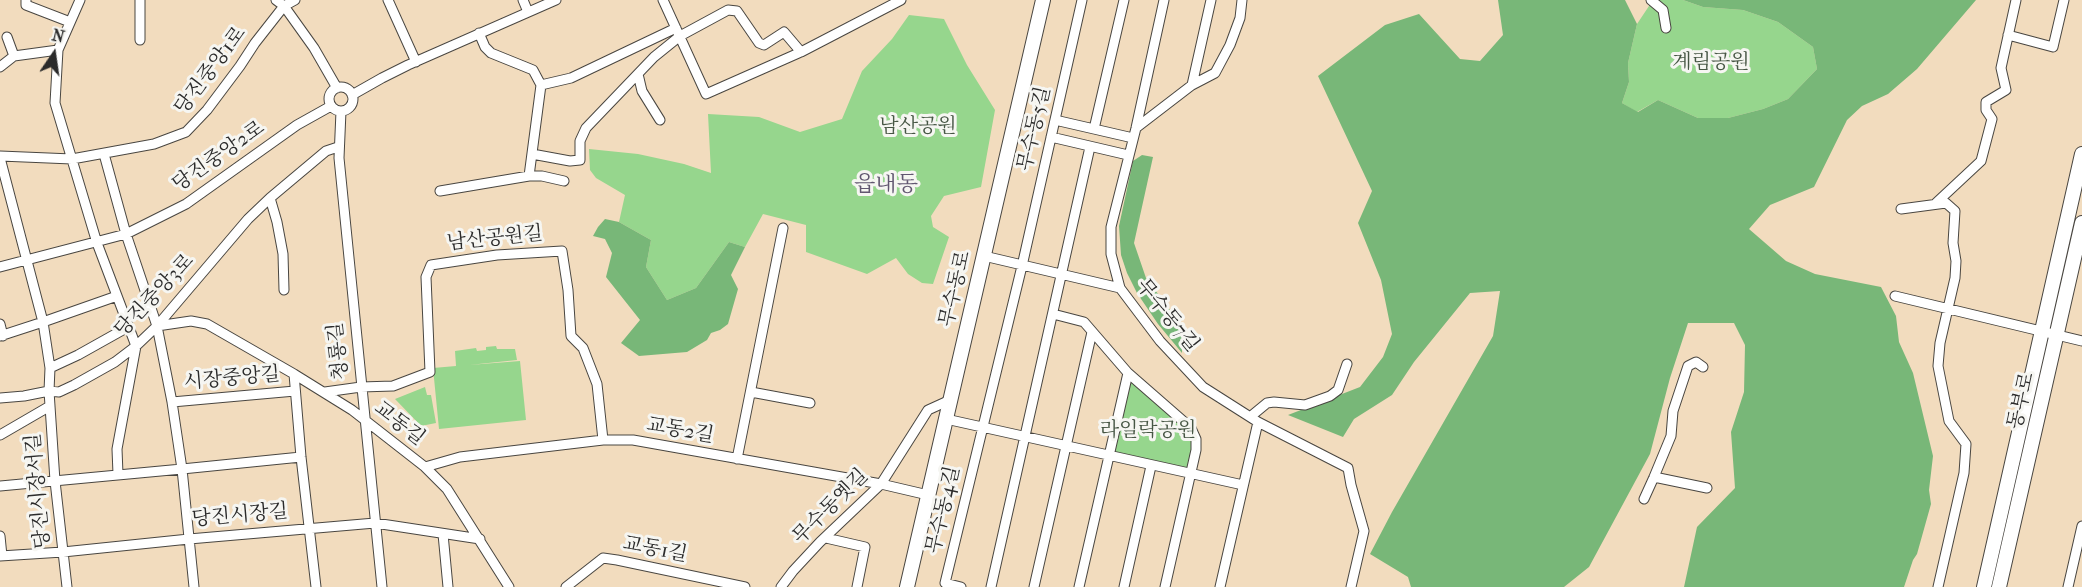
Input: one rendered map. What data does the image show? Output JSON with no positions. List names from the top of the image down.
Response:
{
  "streets": {
    "street": [
      "당진중앙1로",
      "무수동5길",
      "당진중앙2로",
      "남산공원길",
      "무수동로",
      "당진중앙3로",
      "무수동7길",
      "청룡길",
      "시장중앙길",
      "동부로",
      "교동길",
      "교동2길",
      "당진시장서길",
      "무수동옛길",
      "무수동4길",
      "당진시장길",
      "교동1길"
    ]
  },
  "crossings": [
    ["무수동5길", "무수동4길"],
    ["당진중앙2로", "청룡길"],
    ["남산공원길", "청룡길"],
    ["남산공원길", "교동2길"],
    ["무수동로", "교동2길"],
    ["무수동로", "무수동옛길"],
    ["당진중앙3로", "청룡길"],
    ["당진중앙3로", "시장중앙길"],
    ["당진중앙3로", "교동길"],
    ["당진중앙3로", "당진시장서길"],
    ["청룡길", "교동길"],
    ["청룡길", "당진시장길"],
    ["시장중앙길", "교동길"],
    ["시장중앙길", "당진시장길"],
    ["교동길", "교동2길"],
    ["교동길", "당진시장길"],
    ["교동2길", "무수동옛길"],
    ["당진시장서길", "당진시장길"]
  ],
  "districts": ["읍내동"],
  "parks": ["계림공원", "남산공원", "라일락공원"],
  "north": "top"
}
